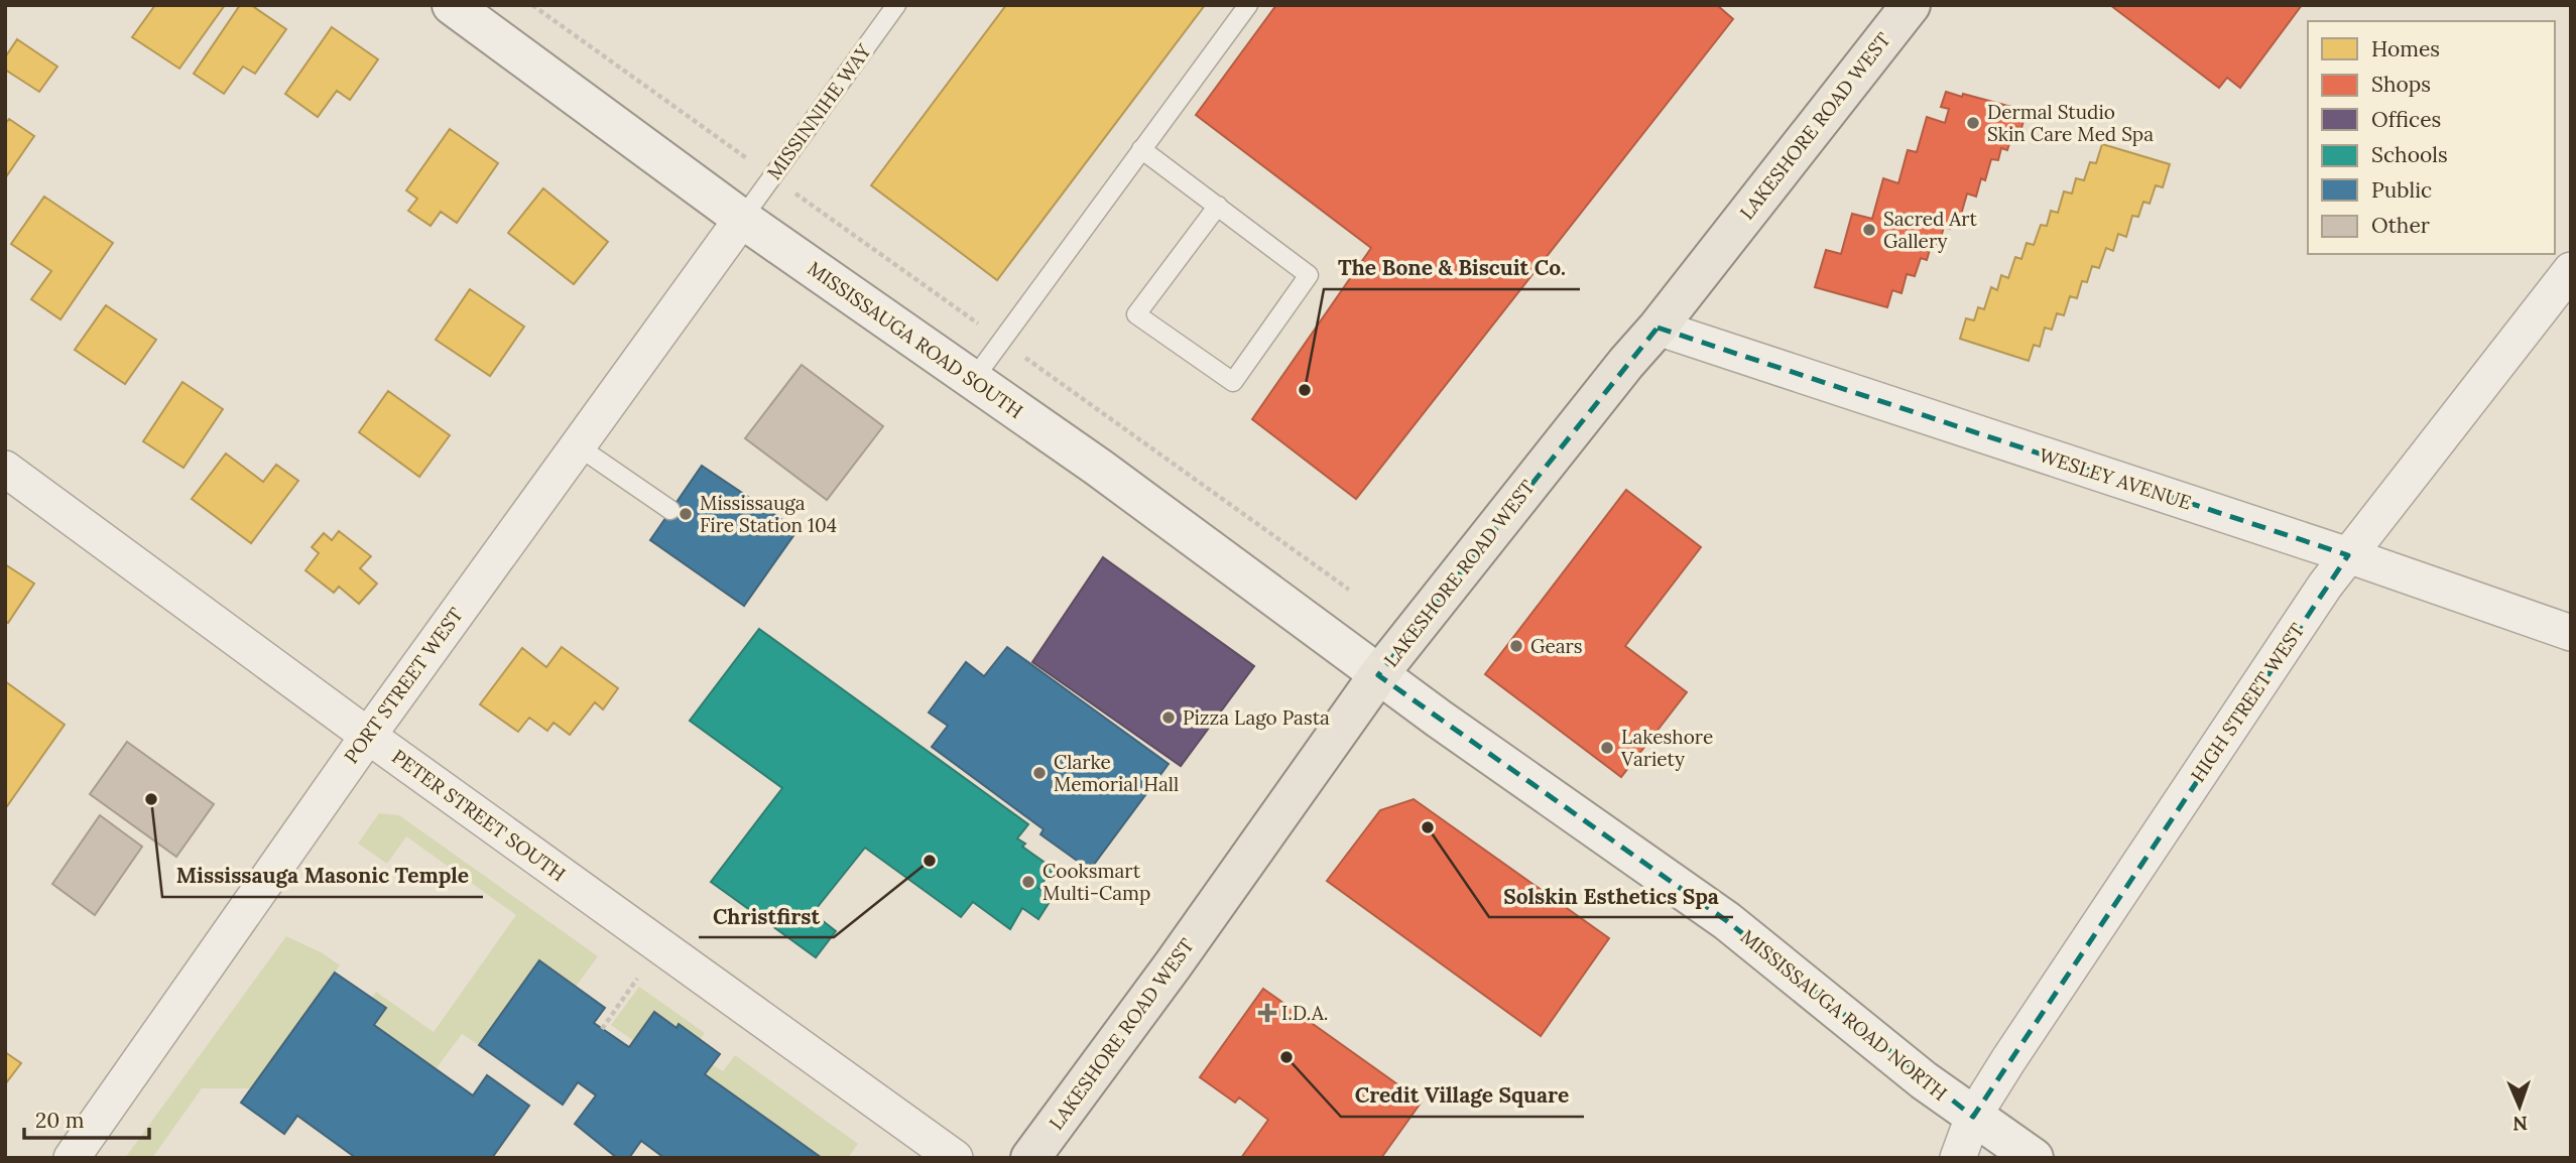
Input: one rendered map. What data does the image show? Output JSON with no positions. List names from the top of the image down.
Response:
{
  "streets": {
    "main road": ["LAKESHORE ROAD WEST"],
    "street": [
      "MISSISSAUGA ROAD SOUTH",
      "WESLEY AVENUE",
      "PORT STREET WEST",
      "HIGH STREET WEST",
      "PETER STREET SOUTH",
      "MISSISSAUGA ROAD NORTH"
    ],
    "lane": ["MISSINNIHE WAY"]
  },
  "crossings": [
    ["MISSINNIHE WAY", "MISSISSAUGA ROAD SOUTH"],
    ["MISSINNIHE WAY", "PORT STREET WEST"],
    ["LAKESHORE ROAD WEST", "MISSISSAUGA ROAD SOUTH"],
    ["LAKESHORE ROAD WEST", "WESLEY AVENUE"],
    ["LAKESHORE ROAD WEST", "MISSISSAUGA ROAD NORTH"],
    ["MISSISSAUGA ROAD SOUTH", "PORT STREET WEST"],
    ["MISSISSAUGA ROAD SOUTH", "MISSISSAUGA ROAD NORTH"],
    ["WESLEY AVENUE", "HIGH STREET WEST"],
    ["PORT STREET WEST", "PETER STREET SOUTH"],
    ["HIGH STREET WEST", "MISSISSAUGA ROAD NORTH"]
  ],
  "places": {
    "other": [
      "Dermal Studio Skin Care Med Spa",
      "Sacred Art Gallery",
      "The Bone & Biscuit Co.",
      "Mississauga Fire Station 104",
      "Gears",
      "Pizza Lago Pasta",
      "Lakeshore Variety",
      "Clarke Memorial Hall",
      "Mississauga Masonic Temple",
      "Solskin Esthetics Spa",
      "Christfirst",
      "Cooksmart Multi-Camp",
      "Credit Village Square"
    ],
    "health": ["I.D.A."]
  },
  "legend": [
    "Homes",
    "Shops",
    "Offices",
    "Schools",
    "Public",
    "Other"
  ],
  "scale_bar": "20 m",
  "north": "bottom"
}
